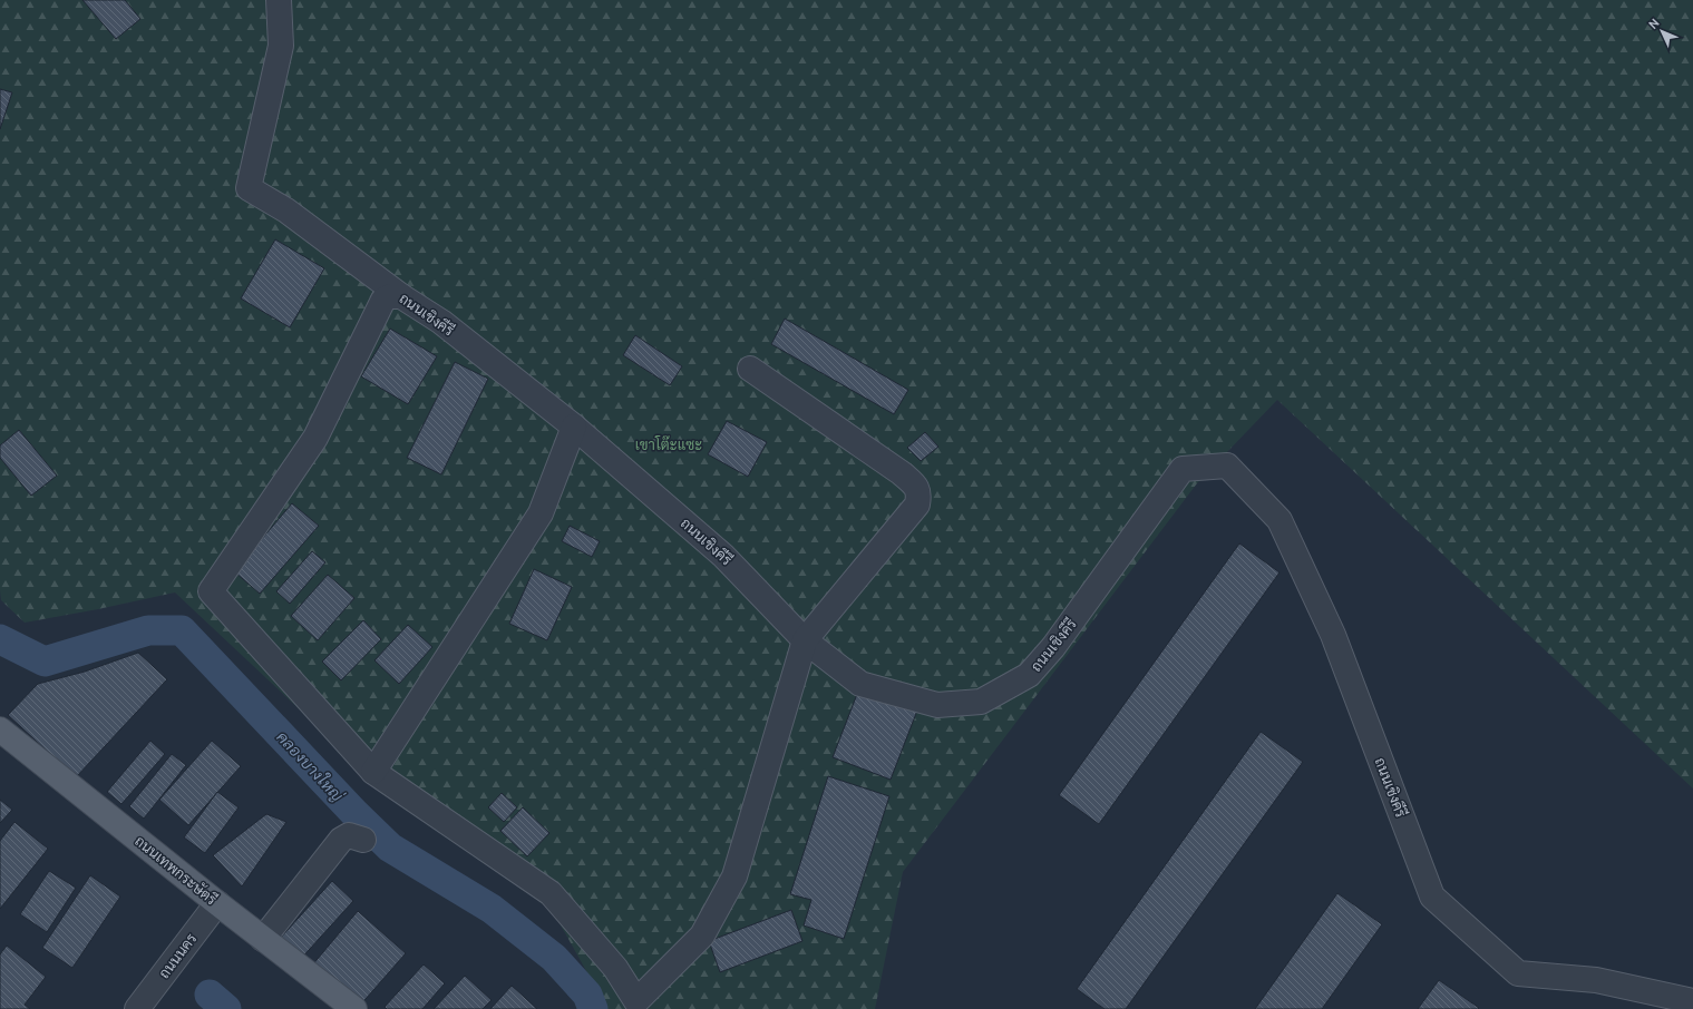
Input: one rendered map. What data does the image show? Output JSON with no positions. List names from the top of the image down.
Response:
{
  "streets": {
    "main road": ["ถนนเทพกระษัตรี"],
    "street": ["ถนนเชิงคีรี", "ถนนนคร"]
  },
  "crossings": [
    ["ถนนเทพกระษัตรี", "ถนนนคร"]
  ],
  "water": ["คลองบางใหญ่"],
  "parks": ["เขาโต๊ะแซะ"],
  "north": "top left"
}
